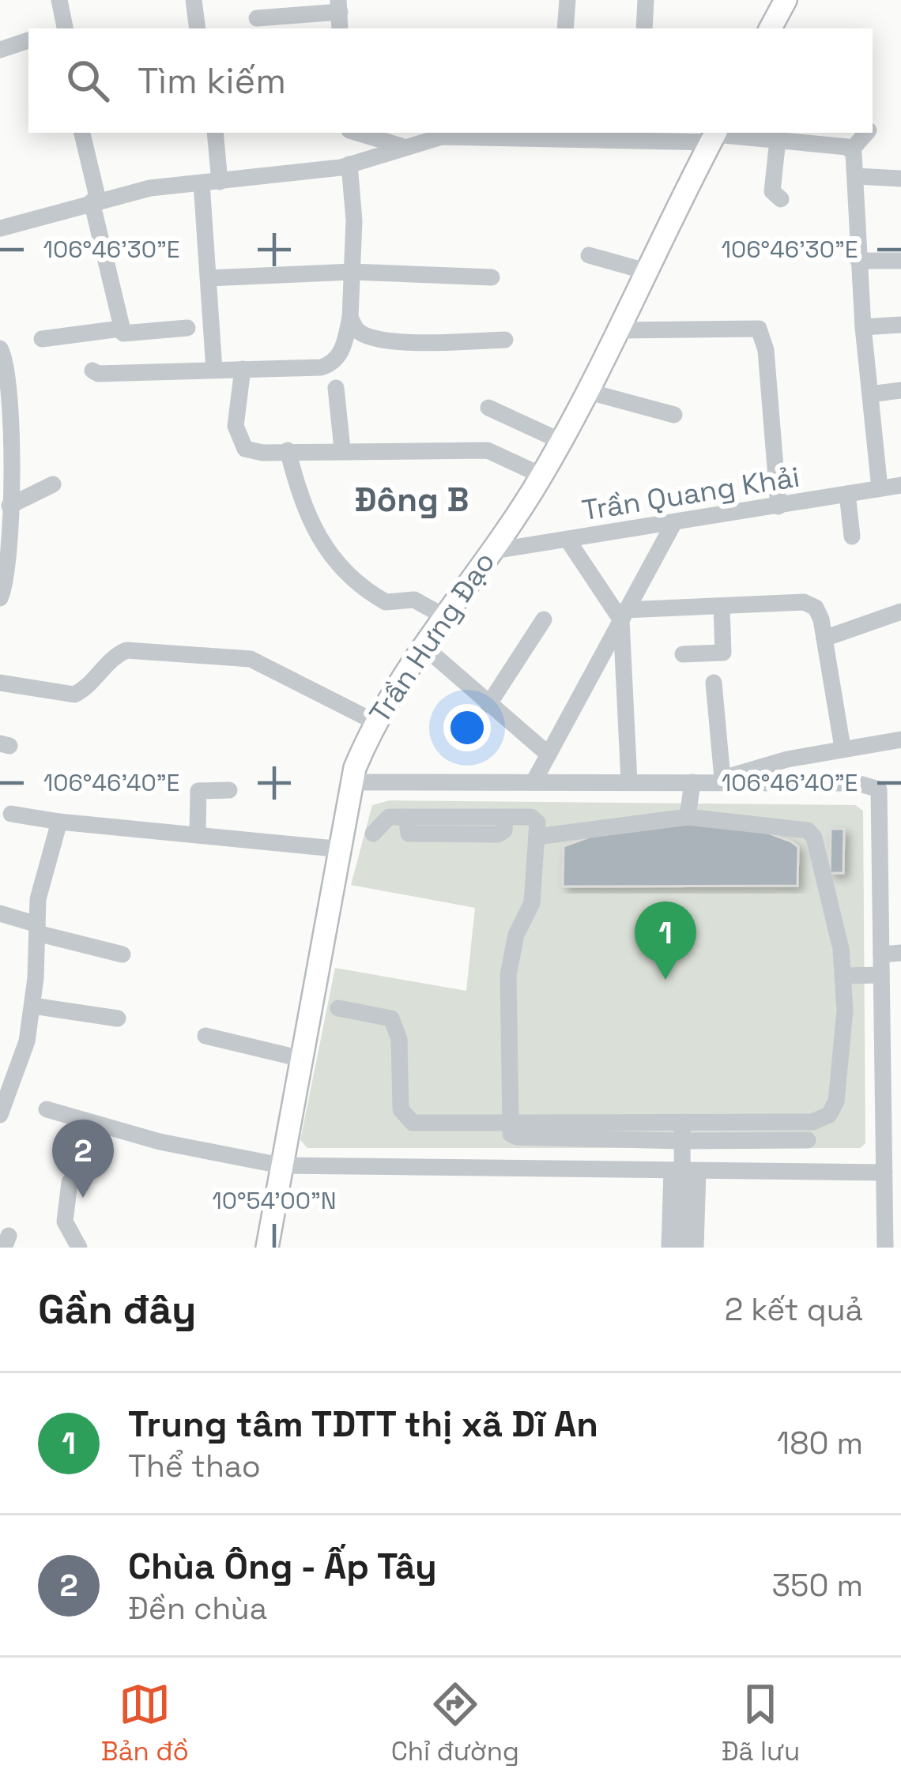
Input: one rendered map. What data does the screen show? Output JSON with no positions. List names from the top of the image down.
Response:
{
  "streets": {
    "main road": ["Trần Hưng Đạo"],
    "street": ["Trần Quang Khải"]
  },
  "crossings": [
    ["Trần Quang Khải", "Trần Hưng Đạo"]
  ],
  "districts": ["Đông B"],
  "page": {
    "search": "Tìm kiếm",
    "pins": ["1", "2"],
    "heading": ["Gần đây", "2 kết quả"],
    "list": [
      {
        "mark": "1",
        "name": "Trung tâm TDTT thị xã Dĩ An",
        "note": "Thể thao",
        "value": "180 m"
      },
      {
        "mark": "2",
        "name": "Chùa Ông - Ấp Tây",
        "note": "Đền chùa",
        "value": "350 m"
      }
    ],
    "nav": ["Bản đồ", "Chỉ đường", "Đã lưu"]
  },
  "coordinates": ["106°46'30\"E", "106°46'40\"E", "10°54'00\"N"]
}
